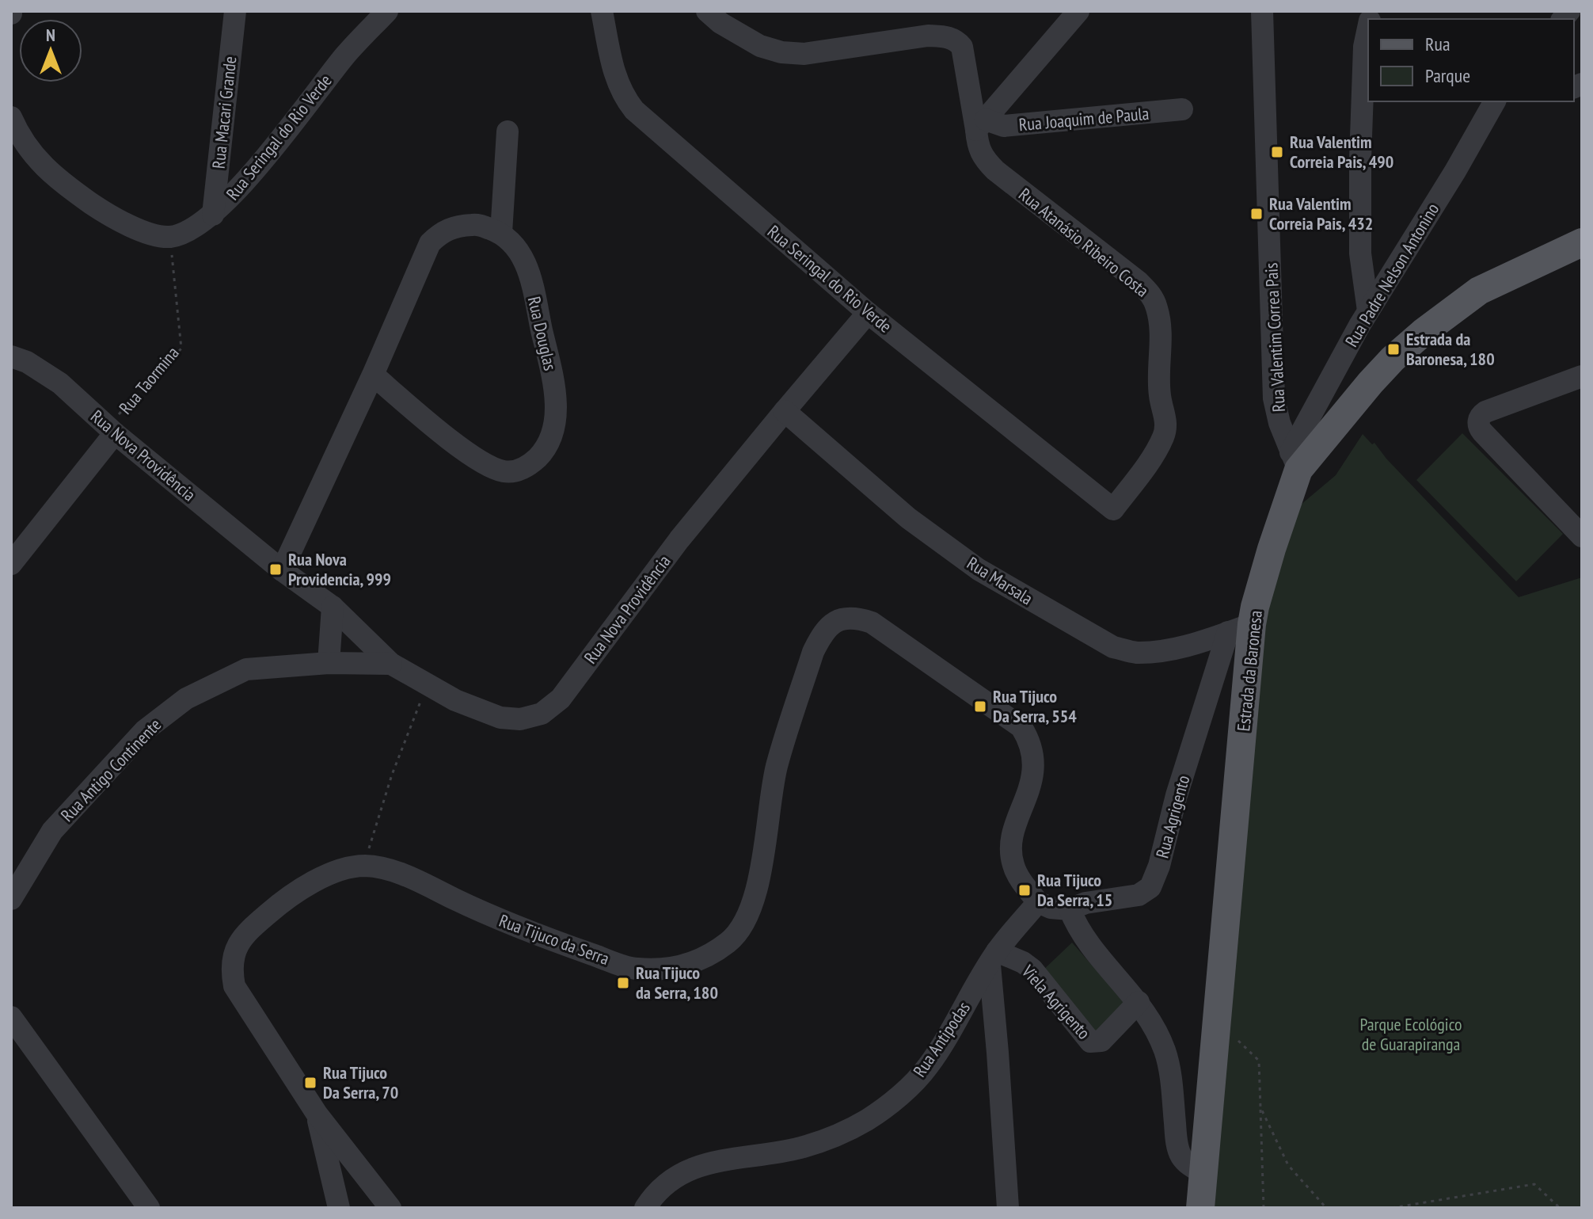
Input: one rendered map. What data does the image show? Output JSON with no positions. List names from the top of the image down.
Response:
{
  "streets": {
    "main road": ["Estrada da Baronesa"],
    "street": [
      "Rua Macari Grande",
      "Rua Joaquim de Paula",
      "Rua Seringal do Rio Verde",
      "Rua Atanásio Ribeiro Costa",
      "Rua Padre Nelson Antonino",
      "Rua Douglas",
      "Rua Valentim Correa Pais",
      "Rua Taormina",
      "Rua Nova Providência",
      "Rua Marsala",
      "Rua Antigo Continente",
      "Rua Agrigento",
      "Rua Tijuco da Serra",
      "Viela Agrigento",
      "Rua Antipodas"
    ]
  },
  "crossings": [
    ["Rua Macari Grande", "Rua Seringal do Rio Verde"],
    ["Rua Joaquim de Paula", "Rua Atanásio Ribeiro Costa"],
    ["Rua Seringal do Rio Verde", "Rua Atanásio Ribeiro Costa"],
    ["Rua Seringal do Rio Verde", "Rua Taormina"],
    ["Rua Seringal do Rio Verde", "Rua Nova Providência"],
    ["Rua Padre Nelson Antonino", "Rua Valentim Correa Pais"],
    ["Rua Padre Nelson Antonino", "Estrada da Baronesa"],
    ["Rua Valentim Correa Pais", "Estrada da Baronesa"],
    ["Rua Taormina", "Rua Nova Providência"],
    ["Rua Nova Providência", "Rua Marsala"],
    ["Rua Nova Providência", "Rua Antigo Continente"],
    ["Rua Marsala", "Estrada da Baronesa"],
    ["Rua Marsala", "Rua Agrigento"],
    ["Estrada da Baronesa", "Rua Agrigento"],
    ["Rua Agrigento", "Rua Tijuco da Serra"],
    ["Rua Agrigento", "Rua Antipodas"],
    ["Rua Tijuco da Serra", "Rua Antipodas"],
    ["Viela Agrigento", "Rua Antipodas"]
  ],
  "parks": ["Parque Ecológico de Guarapiranga"],
  "places": {
    "transit": [
      "Rua Valentim Correia Pais, 490",
      "Rua Valentim Correia Pais, 432",
      "Estrada da Baronesa, 180",
      "Rua Nova Providencia, 999",
      "Rua Tijuco Da Serra, 554",
      "Rua Tijuco Da Serra, 15",
      "Rua Tijuco da Serra, 180",
      "Rua Tijuco Da Serra, 70"
    ]
  },
  "legend": ["Rua", "Parque"],
  "north": "top"
}
